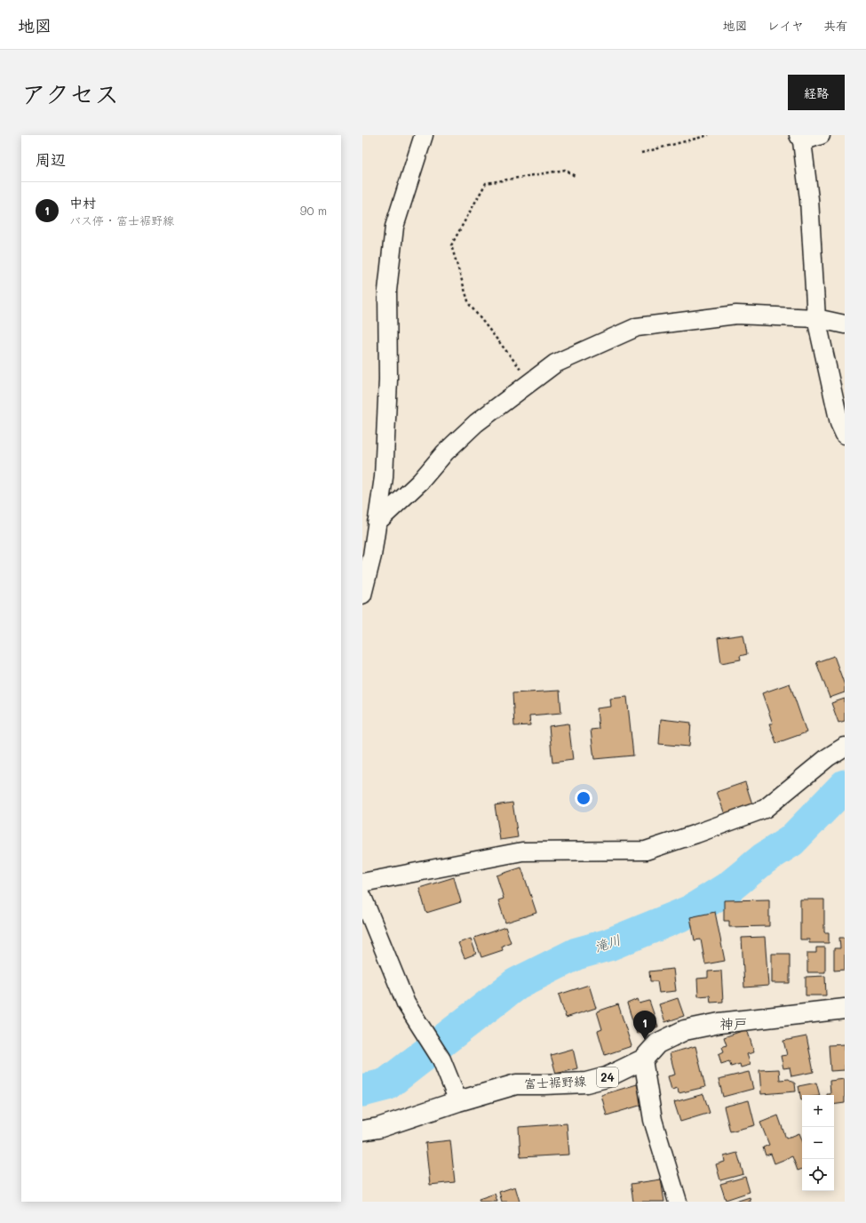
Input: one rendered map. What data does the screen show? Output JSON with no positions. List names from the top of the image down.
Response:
{
  "streets": {
    "main road": ["24", "富士裾野線"]
  },
  "districts": ["神戸"],
  "water": ["滝川"],
  "page": {
    "header": "地図",
    "nav": ["地図", "レイヤ", "共有"],
    "title": "アクセス",
    "buttons": "経路",
    "heading": "周辺",
    "list": [
      {
        "mark": "1",
        "name": "中村",
        "note": "バス停 · 富士裾野線",
        "value": "90 m"
      }
    ],
    "pins": "1",
    "map_buttons": ["+", "−"]
  }
}
